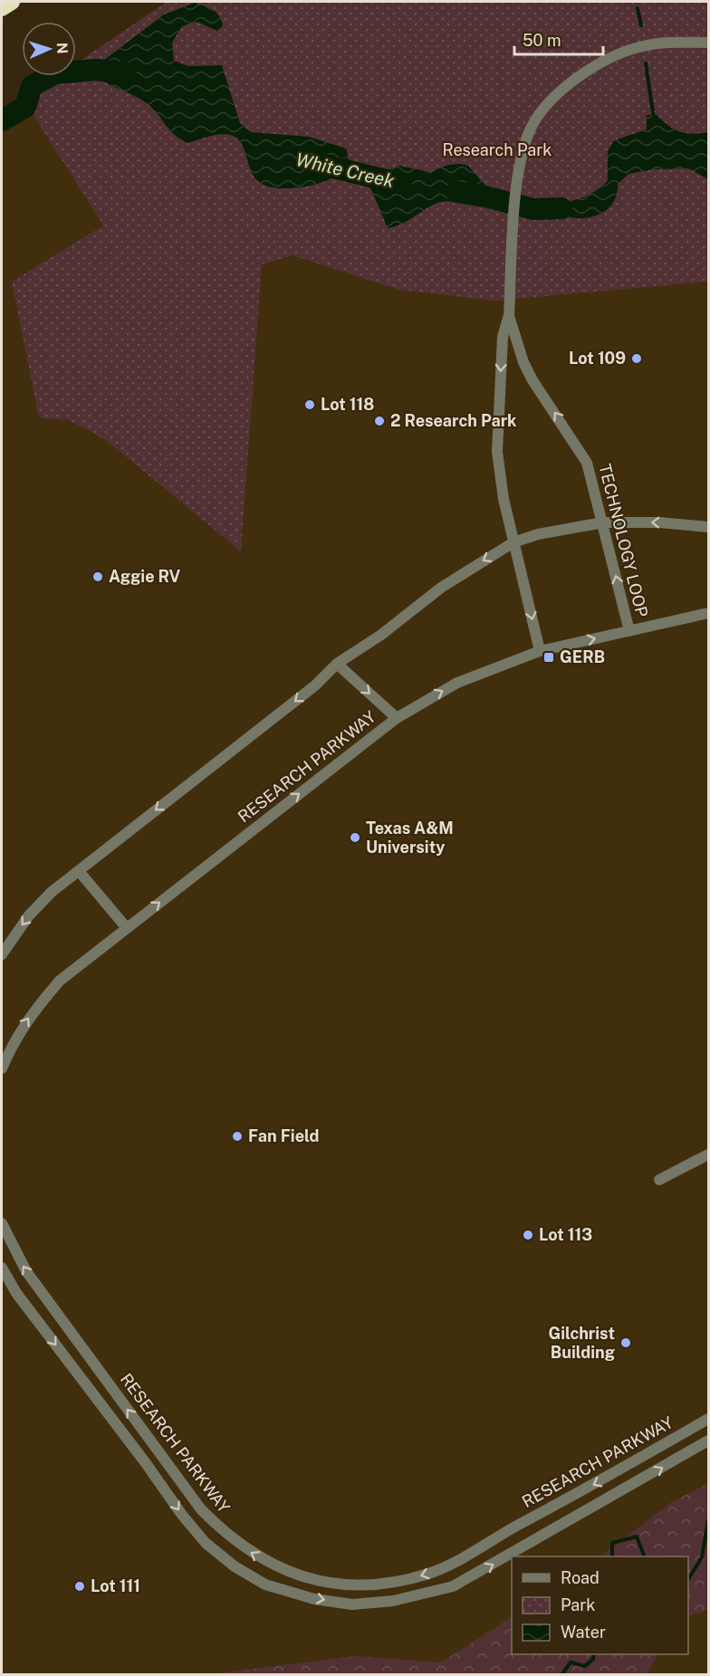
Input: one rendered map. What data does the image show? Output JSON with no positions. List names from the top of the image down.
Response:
{
  "streets": {
    "street": ["TECHNOLOGY LOOP", "RESEARCH PARKWAY"]
  },
  "crossings": [
    ["TECHNOLOGY LOOP", "RESEARCH PARKWAY"]
  ],
  "water": ["White Creek"],
  "parks": ["Research Park"],
  "places": {
    "other": [
      "Lot 109",
      "Lot 118",
      "2 Research Park",
      "Aggie RV",
      "Texas A&M University",
      "Fan Field",
      "Lot 113",
      "Gilchrist Building",
      "Lot 111"
    ],
    "transit": ["GERB"]
  },
  "legend": ["Road", "Park", "Water"],
  "scale_bar": "50 m",
  "north": "right"
}
